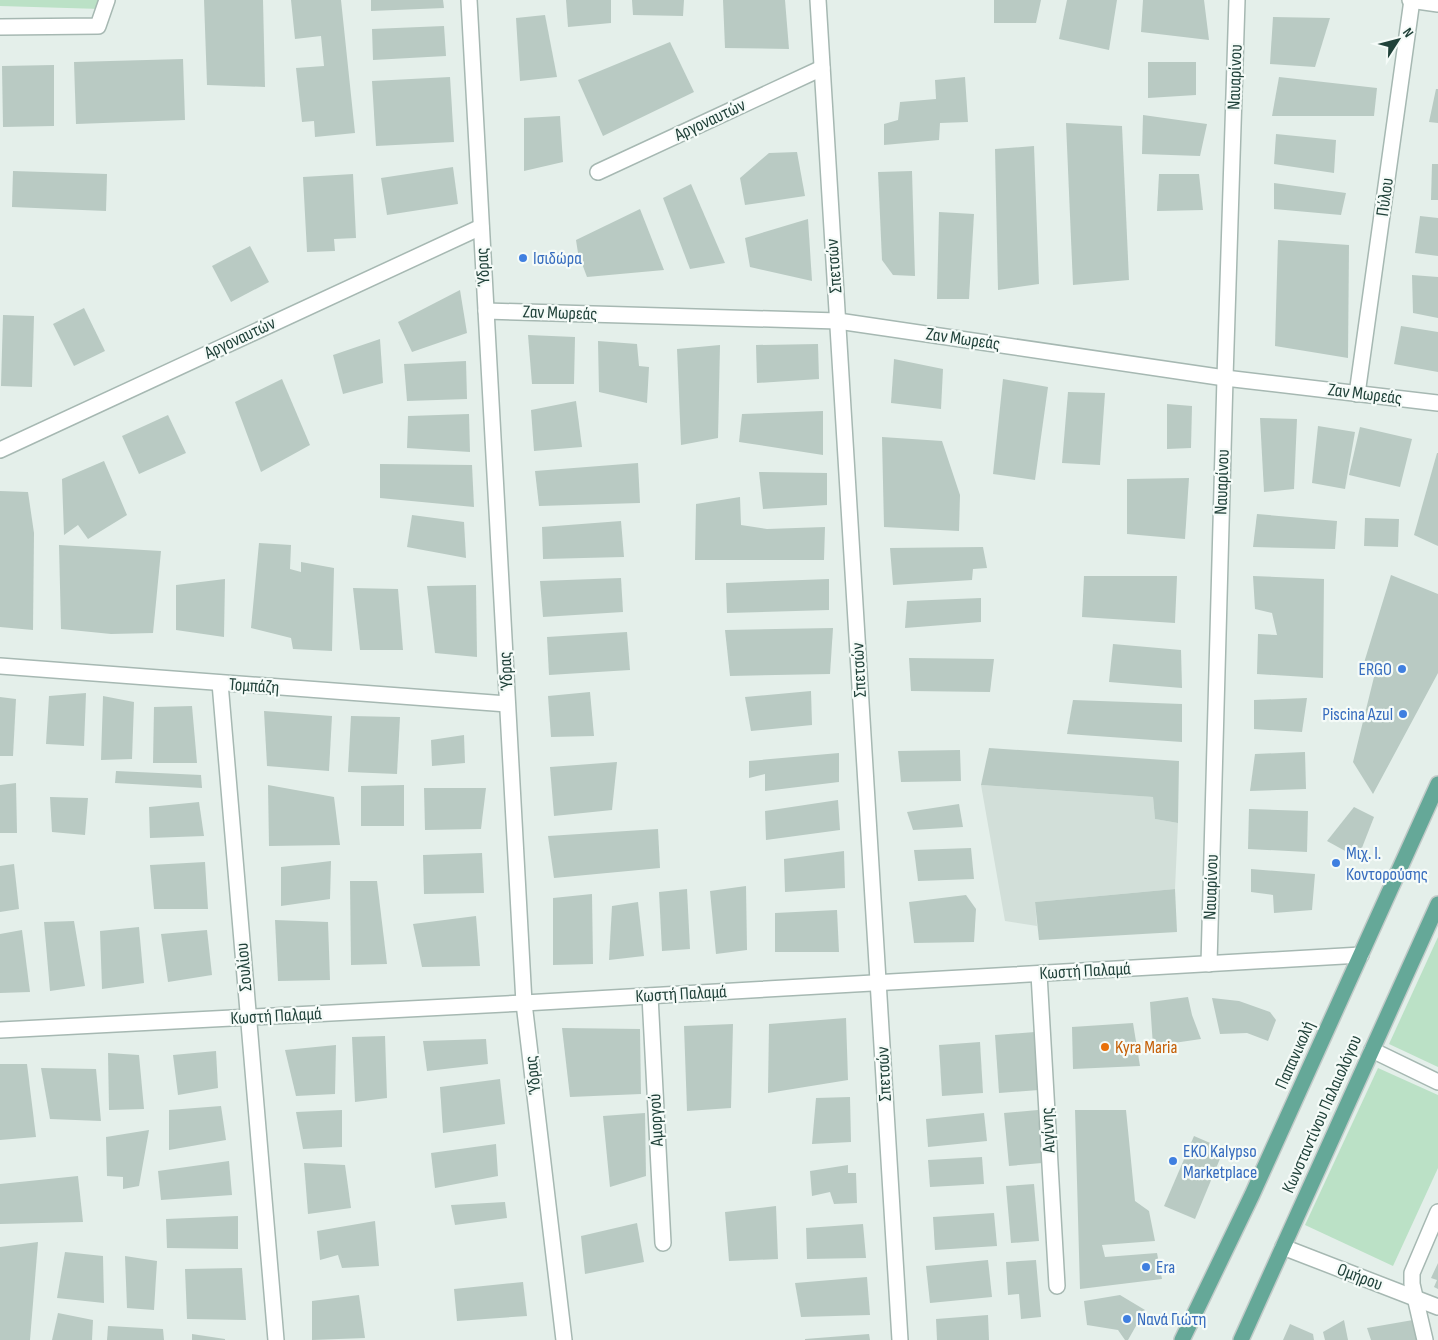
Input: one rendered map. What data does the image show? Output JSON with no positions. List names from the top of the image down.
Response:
{
  "streets": {
    "main road": ["Παπανικολή", "Κωνσταντίνου Παλαιολόγου"],
    "street": [
      "Ναυαρίνου",
      "Αργοναυτών",
      "Πύλου",
      "Σπετσών",
      "Ύδρας",
      "Ζαν Μωρεάς",
      "Τομπάζη",
      "Σουλίου",
      "Κωστή Παλαμά",
      "Αμοργού",
      "Αιγίνης",
      "Ομήρου"
    ]
  },
  "crossings": [
    ["Ναυαρίνου", "Ζαν Μωρεάς"],
    ["Ναυαρίνου", "Κωστή Παλαμά"],
    ["Αργοναυτών", "Σπετσών"],
    ["Αργοναυτών", "Ύδρας"],
    ["Πύλου", "Ζαν Μωρεάς"],
    ["Σπετσών", "Ζαν Μωρεάς"],
    ["Σπετσών", "Κωστή Παλαμά"],
    ["Ύδρας", "Ζαν Μωρεάς"],
    ["Ύδρας", "Τομπάζη"],
    ["Ύδρας", "Κωστή Παλαμά"],
    ["Τομπάζη", "Σουλίου"],
    ["Σουλίου", "Κωστή Παλαμά"],
    ["Κωστή Παλαμά", "Παπανικολή"],
    ["Κωστή Παλαμά", "Αμοργού"],
    ["Κωστή Παλαμά", "Αιγίνης"],
    ["Κωνσταντίνου Παλαιολόγου", "Ομήρου"]
  ],
  "places": [
    "Ισιδώρα",
    "ERGO",
    "Piscina Azul",
    "Μιχ. Ι. Κοντορούσης",
    "Kyra Maria",
    "EKO Kalypso Marketplace",
    "Era",
    "Νανά Γιώτη"
  ],
  "north": "top right"
}
